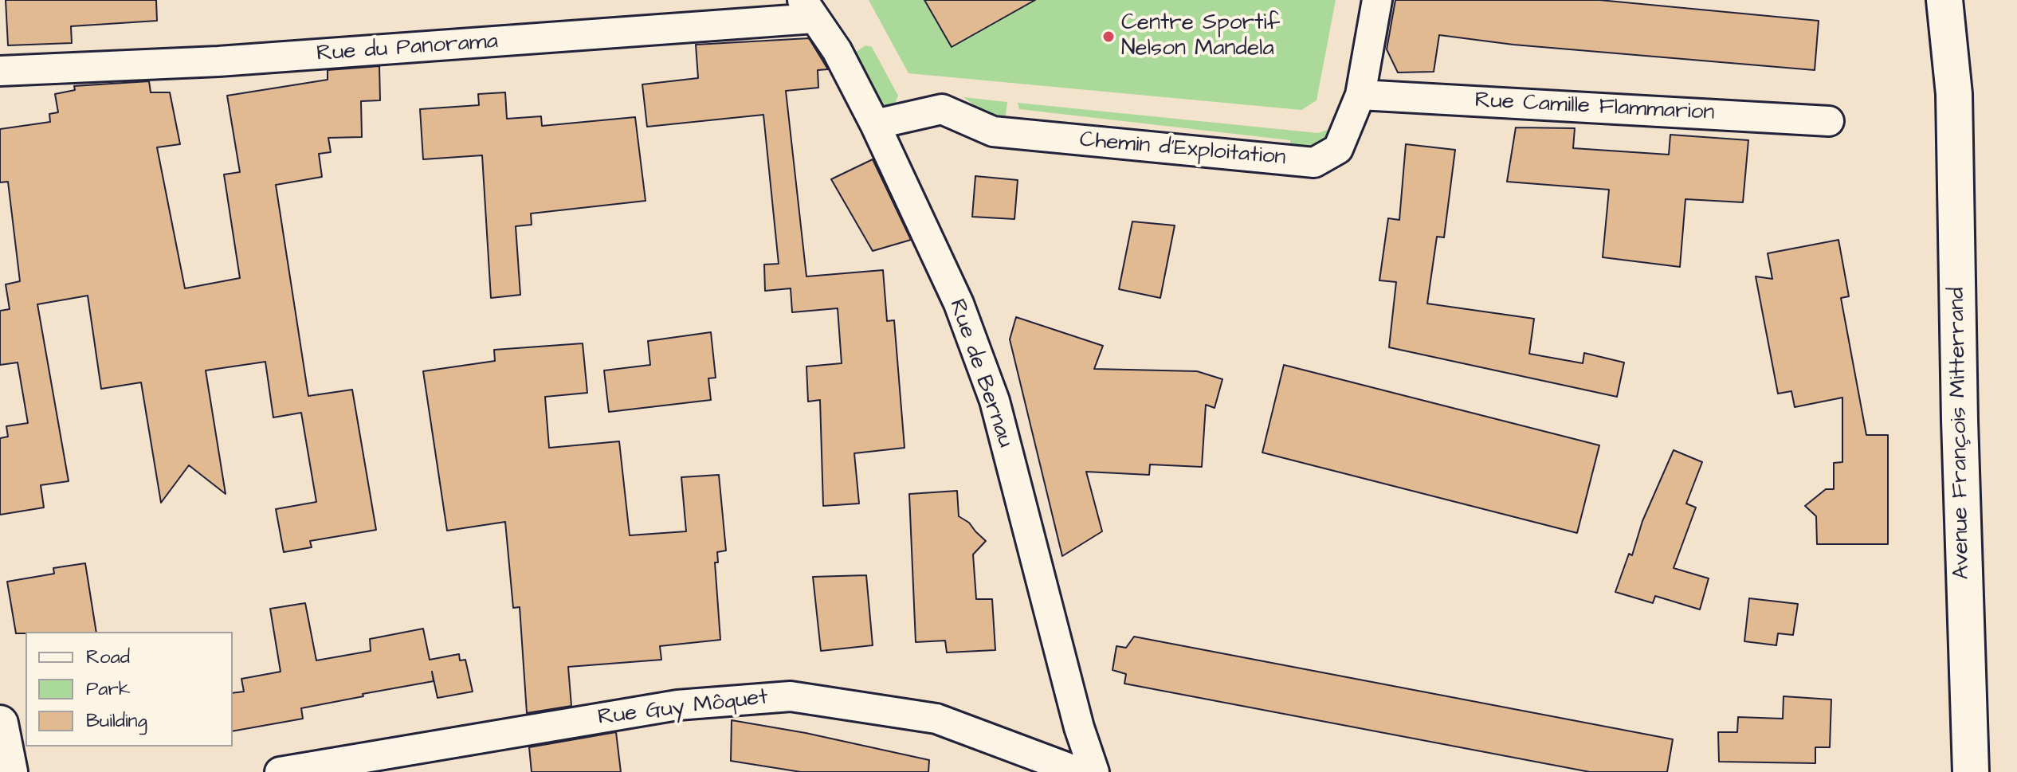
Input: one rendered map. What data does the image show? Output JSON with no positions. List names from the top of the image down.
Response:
{
  "streets": {
    "main road": ["Avenue François Mitterrand"],
    "street": [
      "Rue du Panorama",
      "Rue Camille Flammarion",
      "Chemin d'Exploitation",
      "Rue de Bernau",
      "Rue Guy Môquet"
    ]
  },
  "crossings": [
    ["Rue du Panorama", "Rue de Bernau"],
    ["Rue Camille Flammarion", "Chemin d'Exploitation"],
    ["Chemin d'Exploitation", "Rue de Bernau"]
  ],
  "places": ["Centre Sportif Nelson Mandela"],
  "legend": ["Road", "Park", "Building"]
}
